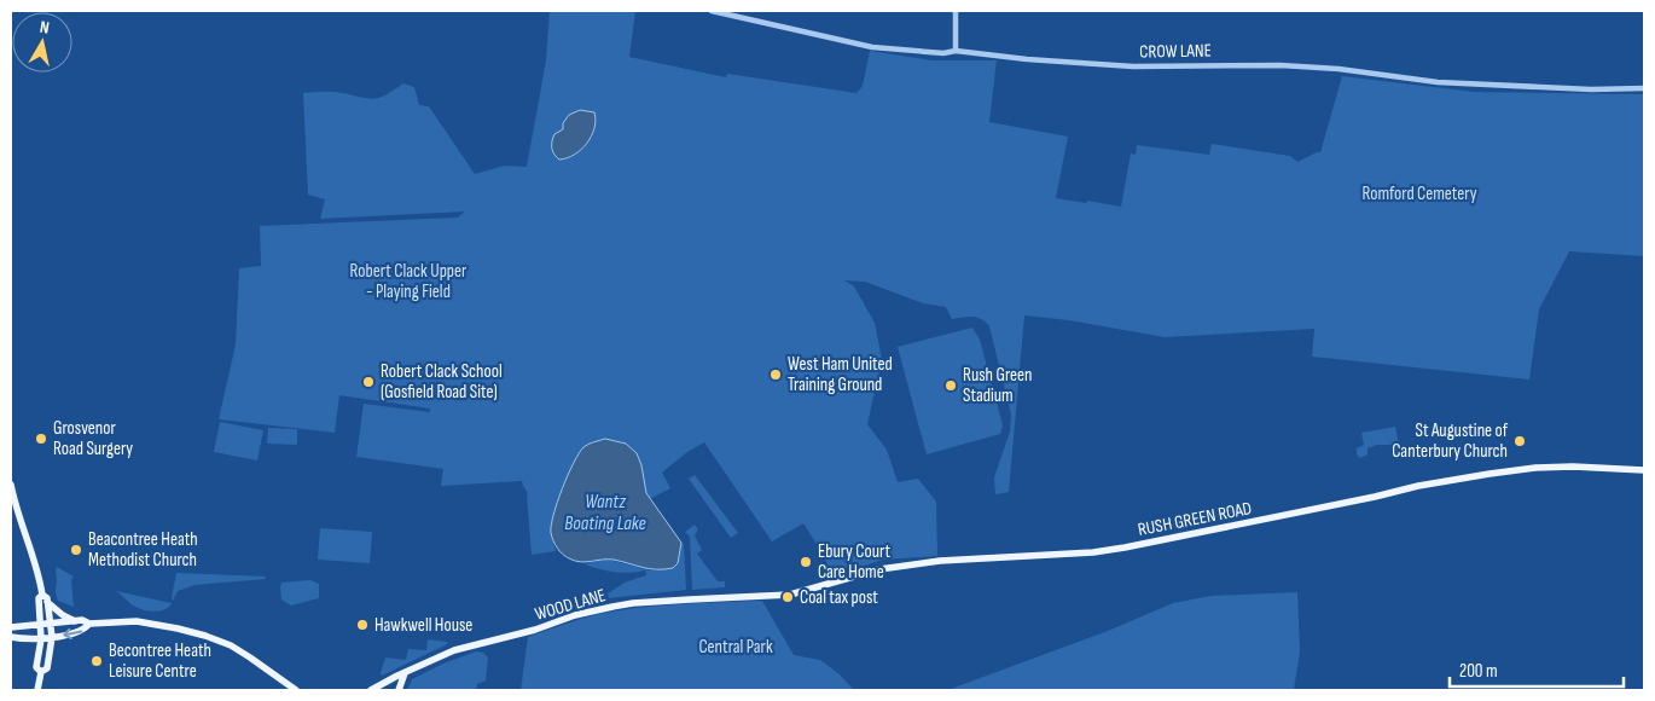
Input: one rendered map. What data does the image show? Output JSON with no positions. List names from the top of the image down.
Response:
{
  "streets": {
    "main road": ["RUSH GREEN ROAD", "WOOD LANE"],
    "street": ["CROW LANE"]
  },
  "crossings": [
    ["RUSH GREEN ROAD", "WOOD LANE"]
  ],
  "water": ["Wantz Boating Lake"],
  "parks": ["Romford Cemetery", "Robert Clack Upper - Playing Field", "Central Park"],
  "places": [
    "West Ham United Training Ground",
    "Robert Clack School (Gosfield Road Site)",
    "Rush Green Stadium",
    "Grosvenor Road Surgery",
    "St Augustine of Canterbury Church",
    "Beacontree Heath Methodist Church",
    "Ebury Court Care Home",
    "Coal tax post",
    "Hawkwell House",
    "Becontree Heath Leisure Centre"
  ],
  "scale_bar": "200 m",
  "north": "top"
}
